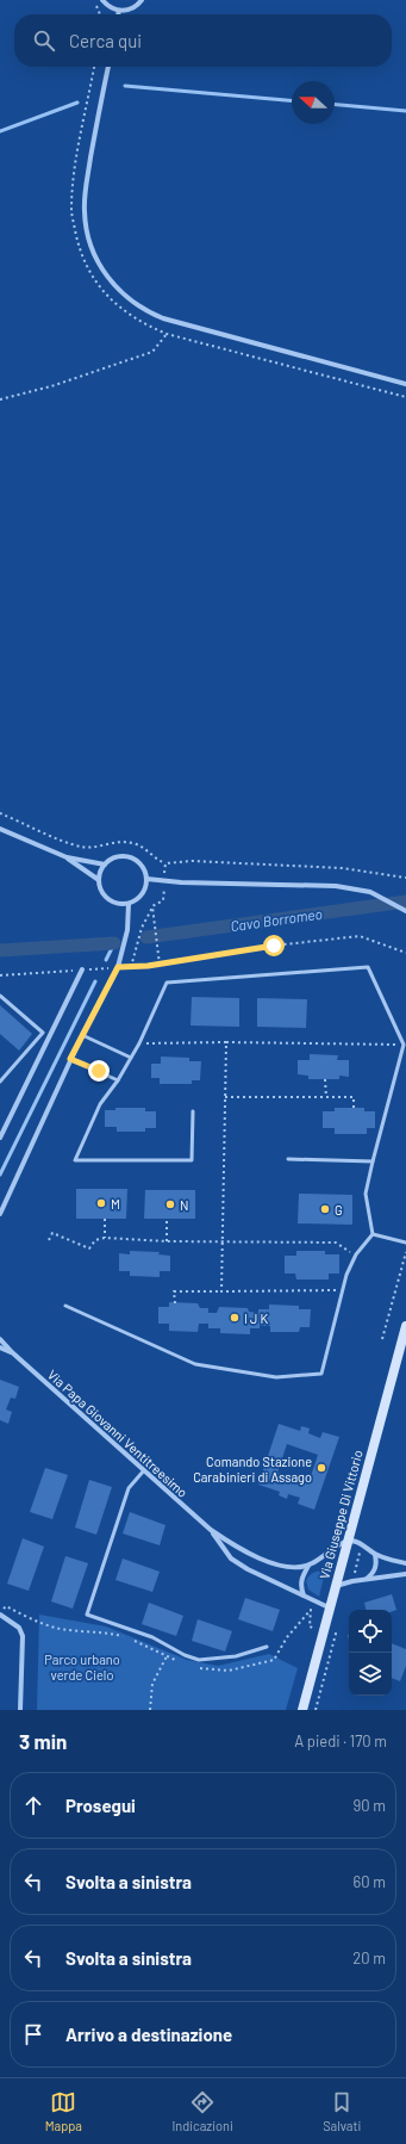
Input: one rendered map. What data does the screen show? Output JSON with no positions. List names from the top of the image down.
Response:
{
  "streets": {
    "main road": ["Via Giuseppe Di Vittorio"],
    "street": ["Via Papa Giovanni Ventitreesimo"]
  },
  "crossings": [
    ["Via Papa Giovanni Ventitreesimo", "Via Giuseppe Di Vittorio"]
  ],
  "water": ["Cavo Borromeo"],
  "parks": ["Parco urbano verde Cielo"],
  "places": [
    "M",
    "N",
    "G",
    "I J K",
    "Comando Stazione Carabinieri di Assago"
  ],
  "north": "left",
  "page": {
    "search": "Cerca qui",
    "heading": ["3 min", "A piedi · 170 m"],
    "list": [
      ["Prosegui", "90 m"],
      ["Svolta a sinistra", "60 m"],
      ["Svolta a sinistra", "20 m"],
      "Arrivo a destinazione"
    ],
    "nav": ["Mappa", "Indicazioni", "Salvati"]
  }
}
